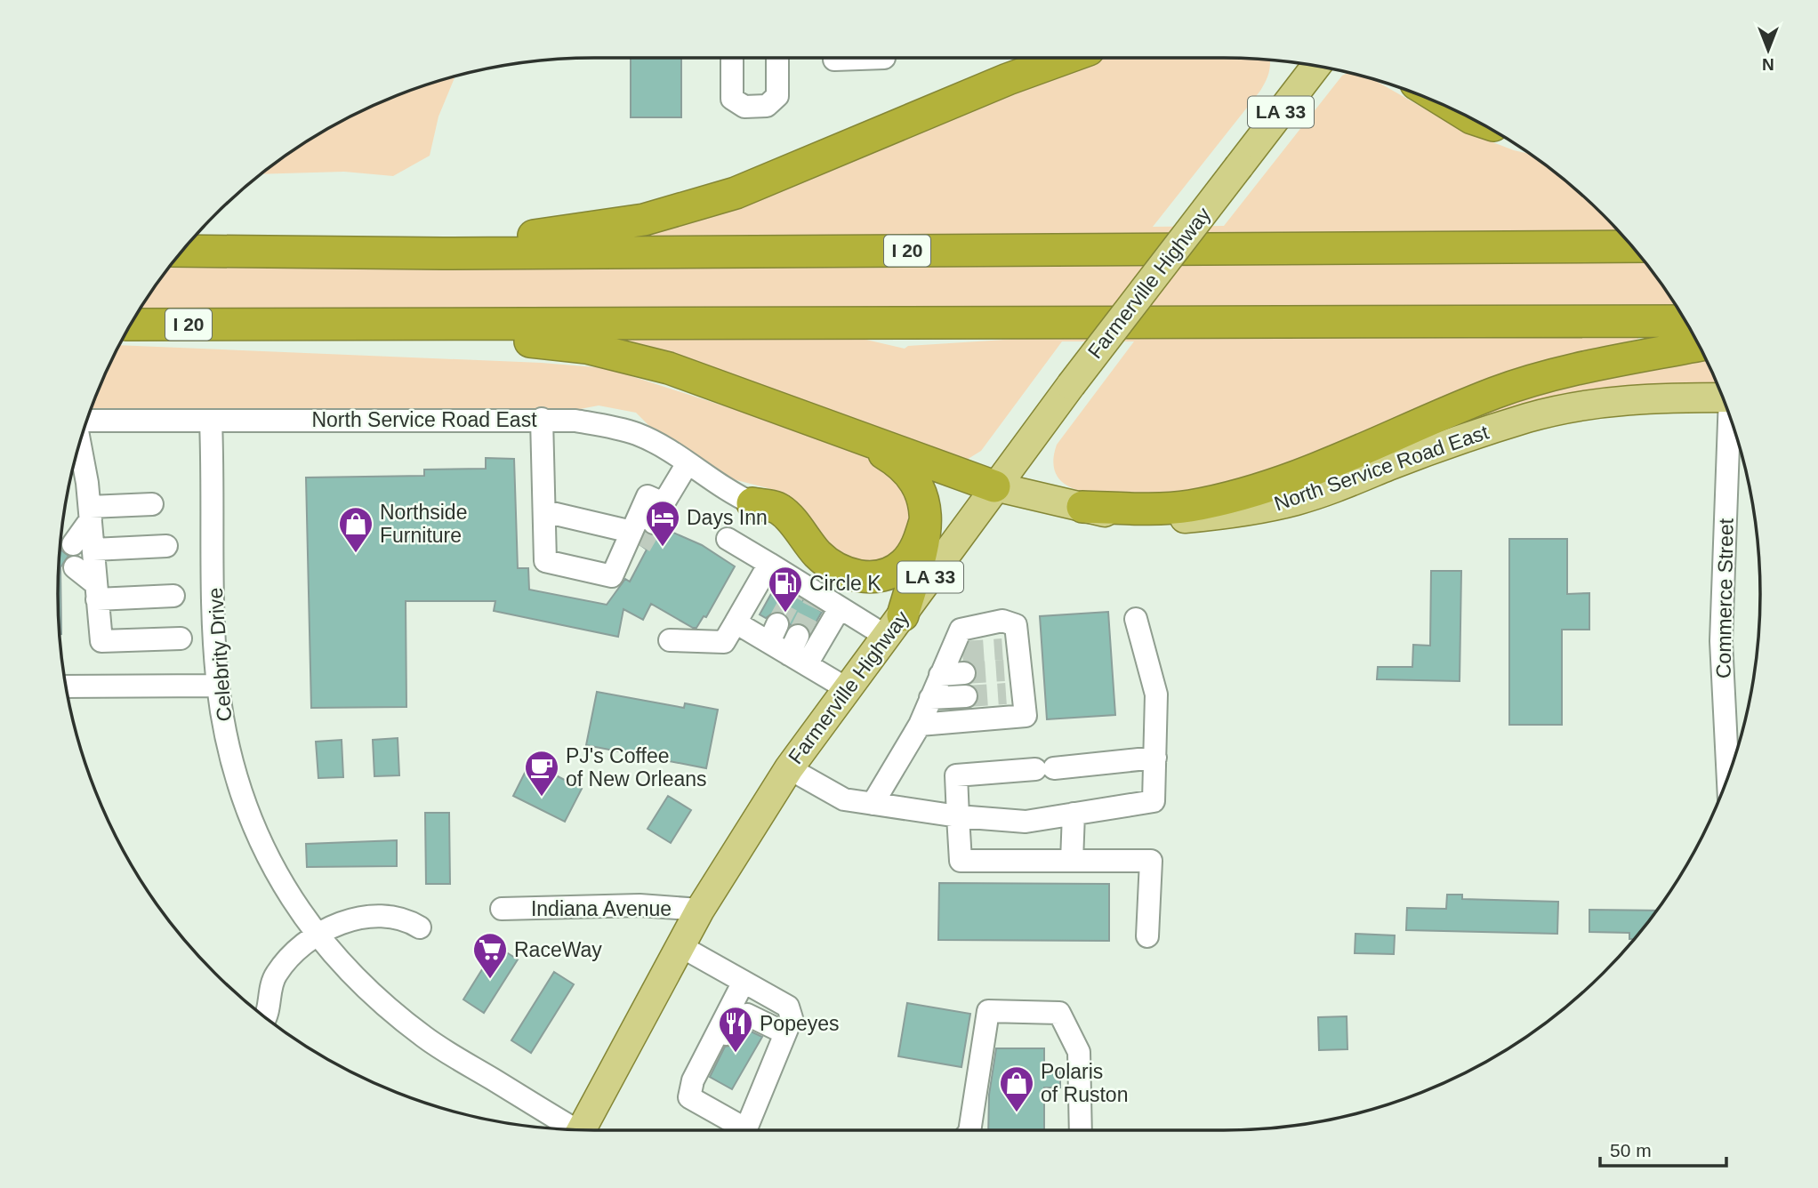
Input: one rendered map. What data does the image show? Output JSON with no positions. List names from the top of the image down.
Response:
{
  "streets": {
    "highway": ["I 20"],
    "main road": ["LA 33", "Farmerville Highway", "North Service Road East"],
    "street": ["Commerce Street", "Celebrity Drive", "Indiana Avenue"]
  },
  "crossings": [
    ["Farmerville Highway", "North Service Road East"],
    ["Farmerville Highway", "Indiana Avenue"],
    ["North Service Road East", "Celebrity Drive"]
  ],
  "places": {
    "hotel": ["Days Inn"],
    "shop": ["Northside Furniture", "Polaris of Ruston"],
    "fuel station": ["Circle K"],
    "cafe": ["PJ's Coffee of New Orleans"],
    "supermarket": ["RaceWay"],
    "restaurant": ["Popeyes"]
  },
  "scale_bar": "50 m",
  "north": "bottom"
}
